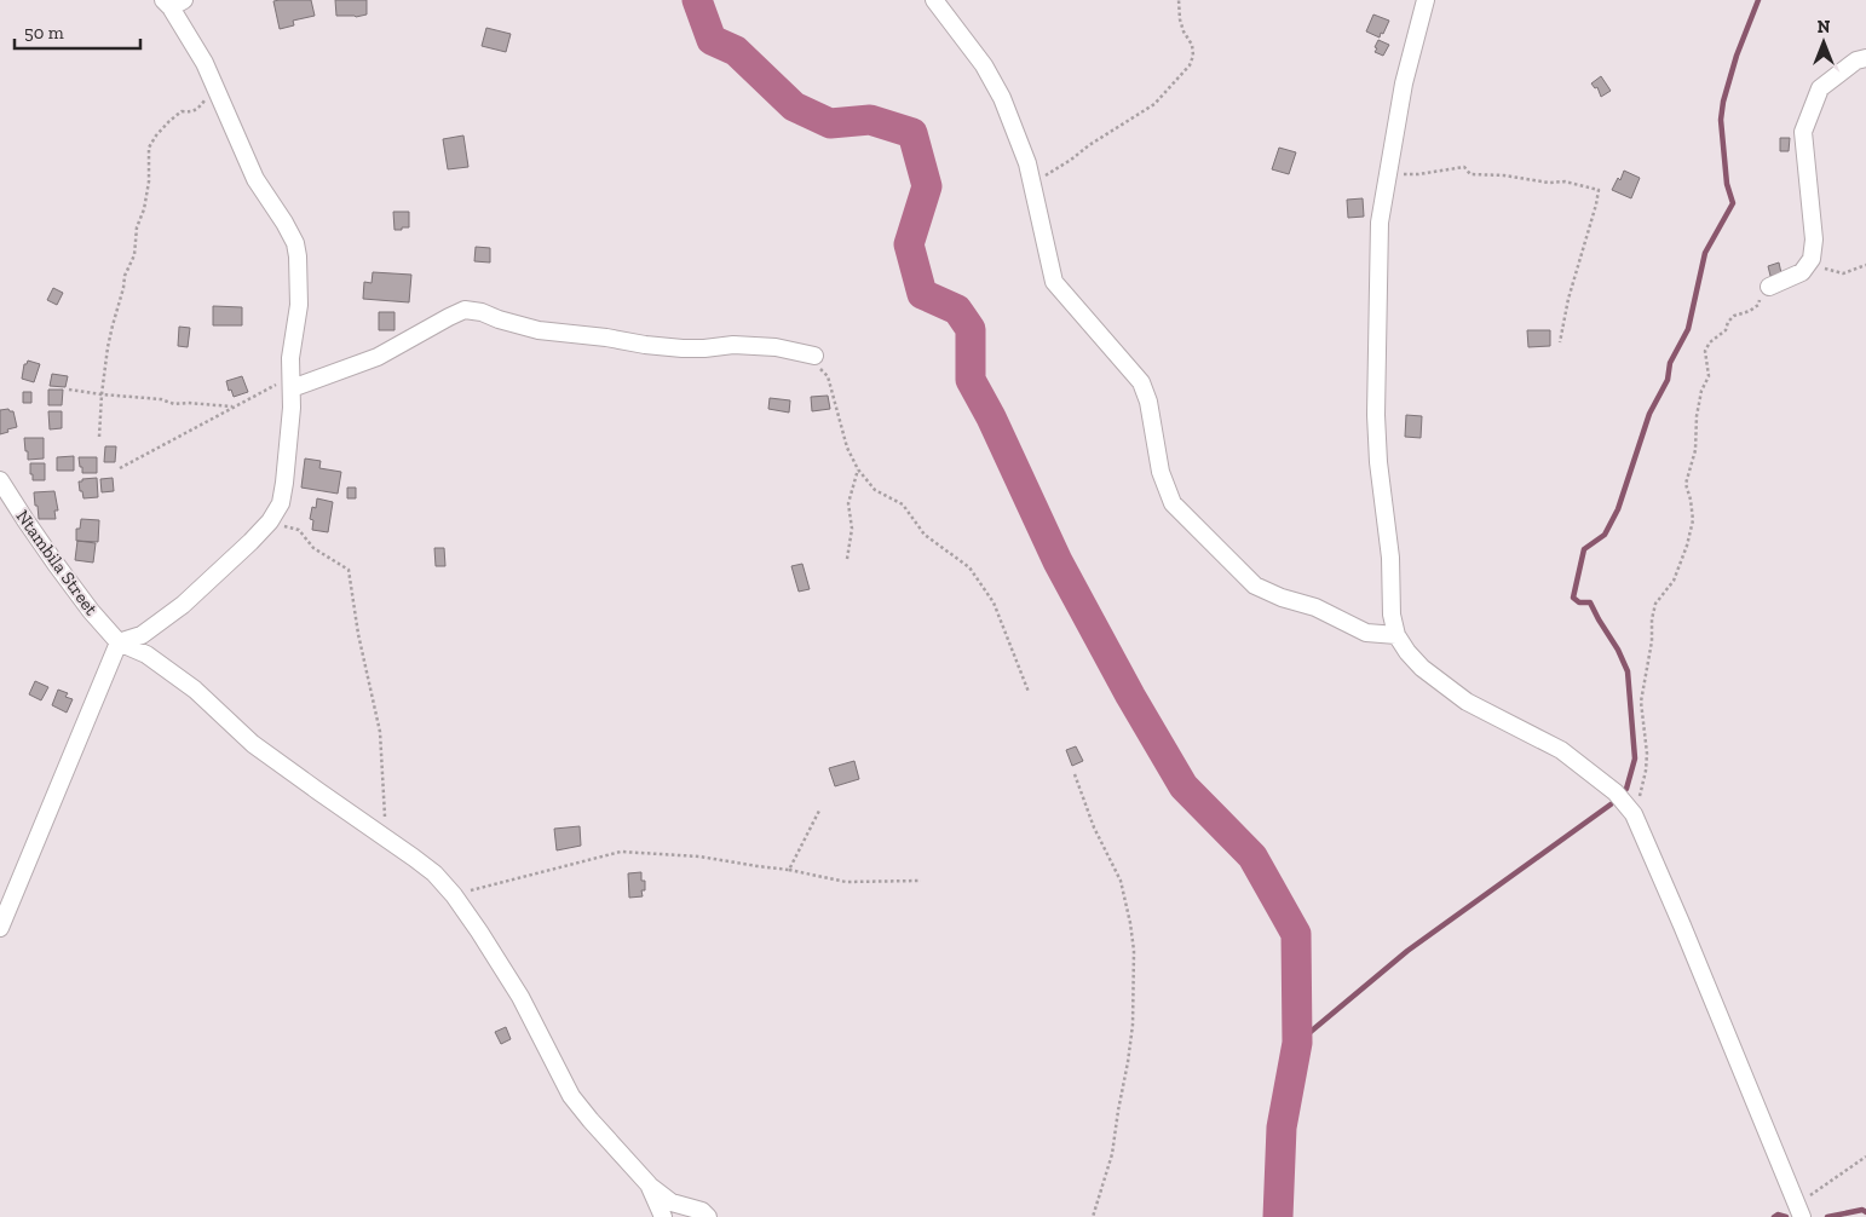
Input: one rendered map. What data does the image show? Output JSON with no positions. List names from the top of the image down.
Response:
{
  "streets": {
    "street": ["Ntambila Street"]
  },
  "scale_bar": "50 m",
  "north": "top"
}
